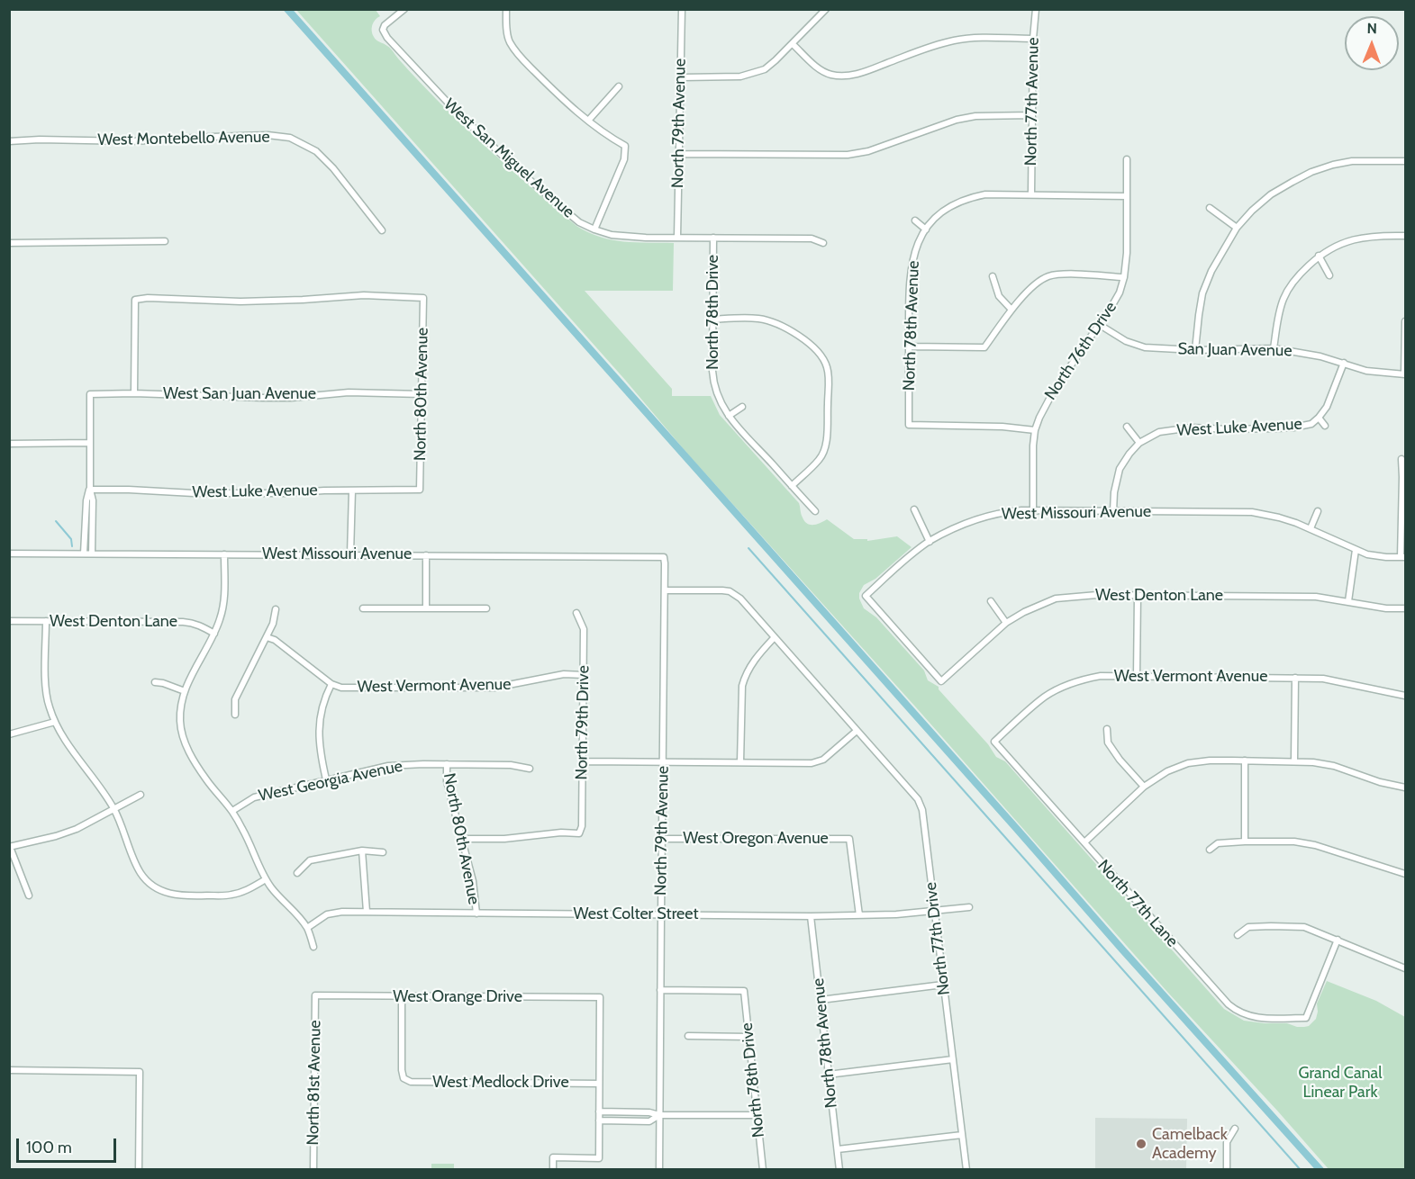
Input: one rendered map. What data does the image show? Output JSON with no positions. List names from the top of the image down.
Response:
{
  "streets": {
    "street": [
      "North 77th Avenue",
      "North 79th Avenue",
      "West Montebello Avenue",
      "West San Miguel Avenue",
      "North 78th Drive",
      "North 78th Avenue",
      "San Juan Avenue",
      "North 76th Drive",
      "West San Juan Avenue",
      "North 80th Avenue",
      "West Luke Avenue",
      "West Missouri Avenue",
      "West Denton Lane",
      "West Vermont Avenue",
      "North 79th Drive",
      "West Georgia Avenue",
      "West Oregon Avenue",
      "North 77th Lane",
      "West Colter Street",
      "North 77th Drive",
      "West Orange Drive",
      "North 81st Avenue",
      "West Medlock Drive"
    ]
  },
  "crossings": [
    ["North 79th Avenue", "West San Miguel Avenue"],
    ["North 79th Avenue", "North 78th Drive"],
    ["North 79th Avenue", "West Missouri Avenue"],
    ["North 79th Avenue", "West Oregon Avenue"],
    ["North 79th Avenue", "West Colter Street"],
    ["West San Miguel Avenue", "North 78th Drive"],
    ["North 78th Avenue", "North 76th Drive"],
    ["North 78th Avenue", "West Colter Street"],
    ["San Juan Avenue", "North 76th Drive"],
    ["San Juan Avenue", "West Luke Avenue"],
    ["North 76th Drive", "West Missouri Avenue"],
    ["West San Juan Avenue", "North 80th Avenue"],
    ["North 80th Avenue", "West Luke Avenue"],
    ["North 80th Avenue", "North 79th Drive"],
    ["North 80th Avenue", "West Georgia Avenue"],
    ["North 80th Avenue", "West Colter Street"],
    ["West Luke Avenue", "West Missouri Avenue"],
    ["West Missouri Avenue", "West Denton Lane"],
    ["West Vermont Avenue", "North 79th Drive"],
    ["West Vermont Avenue", "North 77th Lane"],
    ["West Oregon Avenue", "West Colter Street"],
    ["West Colter Street", "North 77th Drive"],
    ["West Orange Drive", "North 81st Avenue"],
    ["West Orange Drive", "West Medlock Drive"]
  ],
  "parks": ["Grand Canal Linear Park"],
  "places": ["Camelback Academy"],
  "scale_bar": "100 m",
  "north": "top"
}
